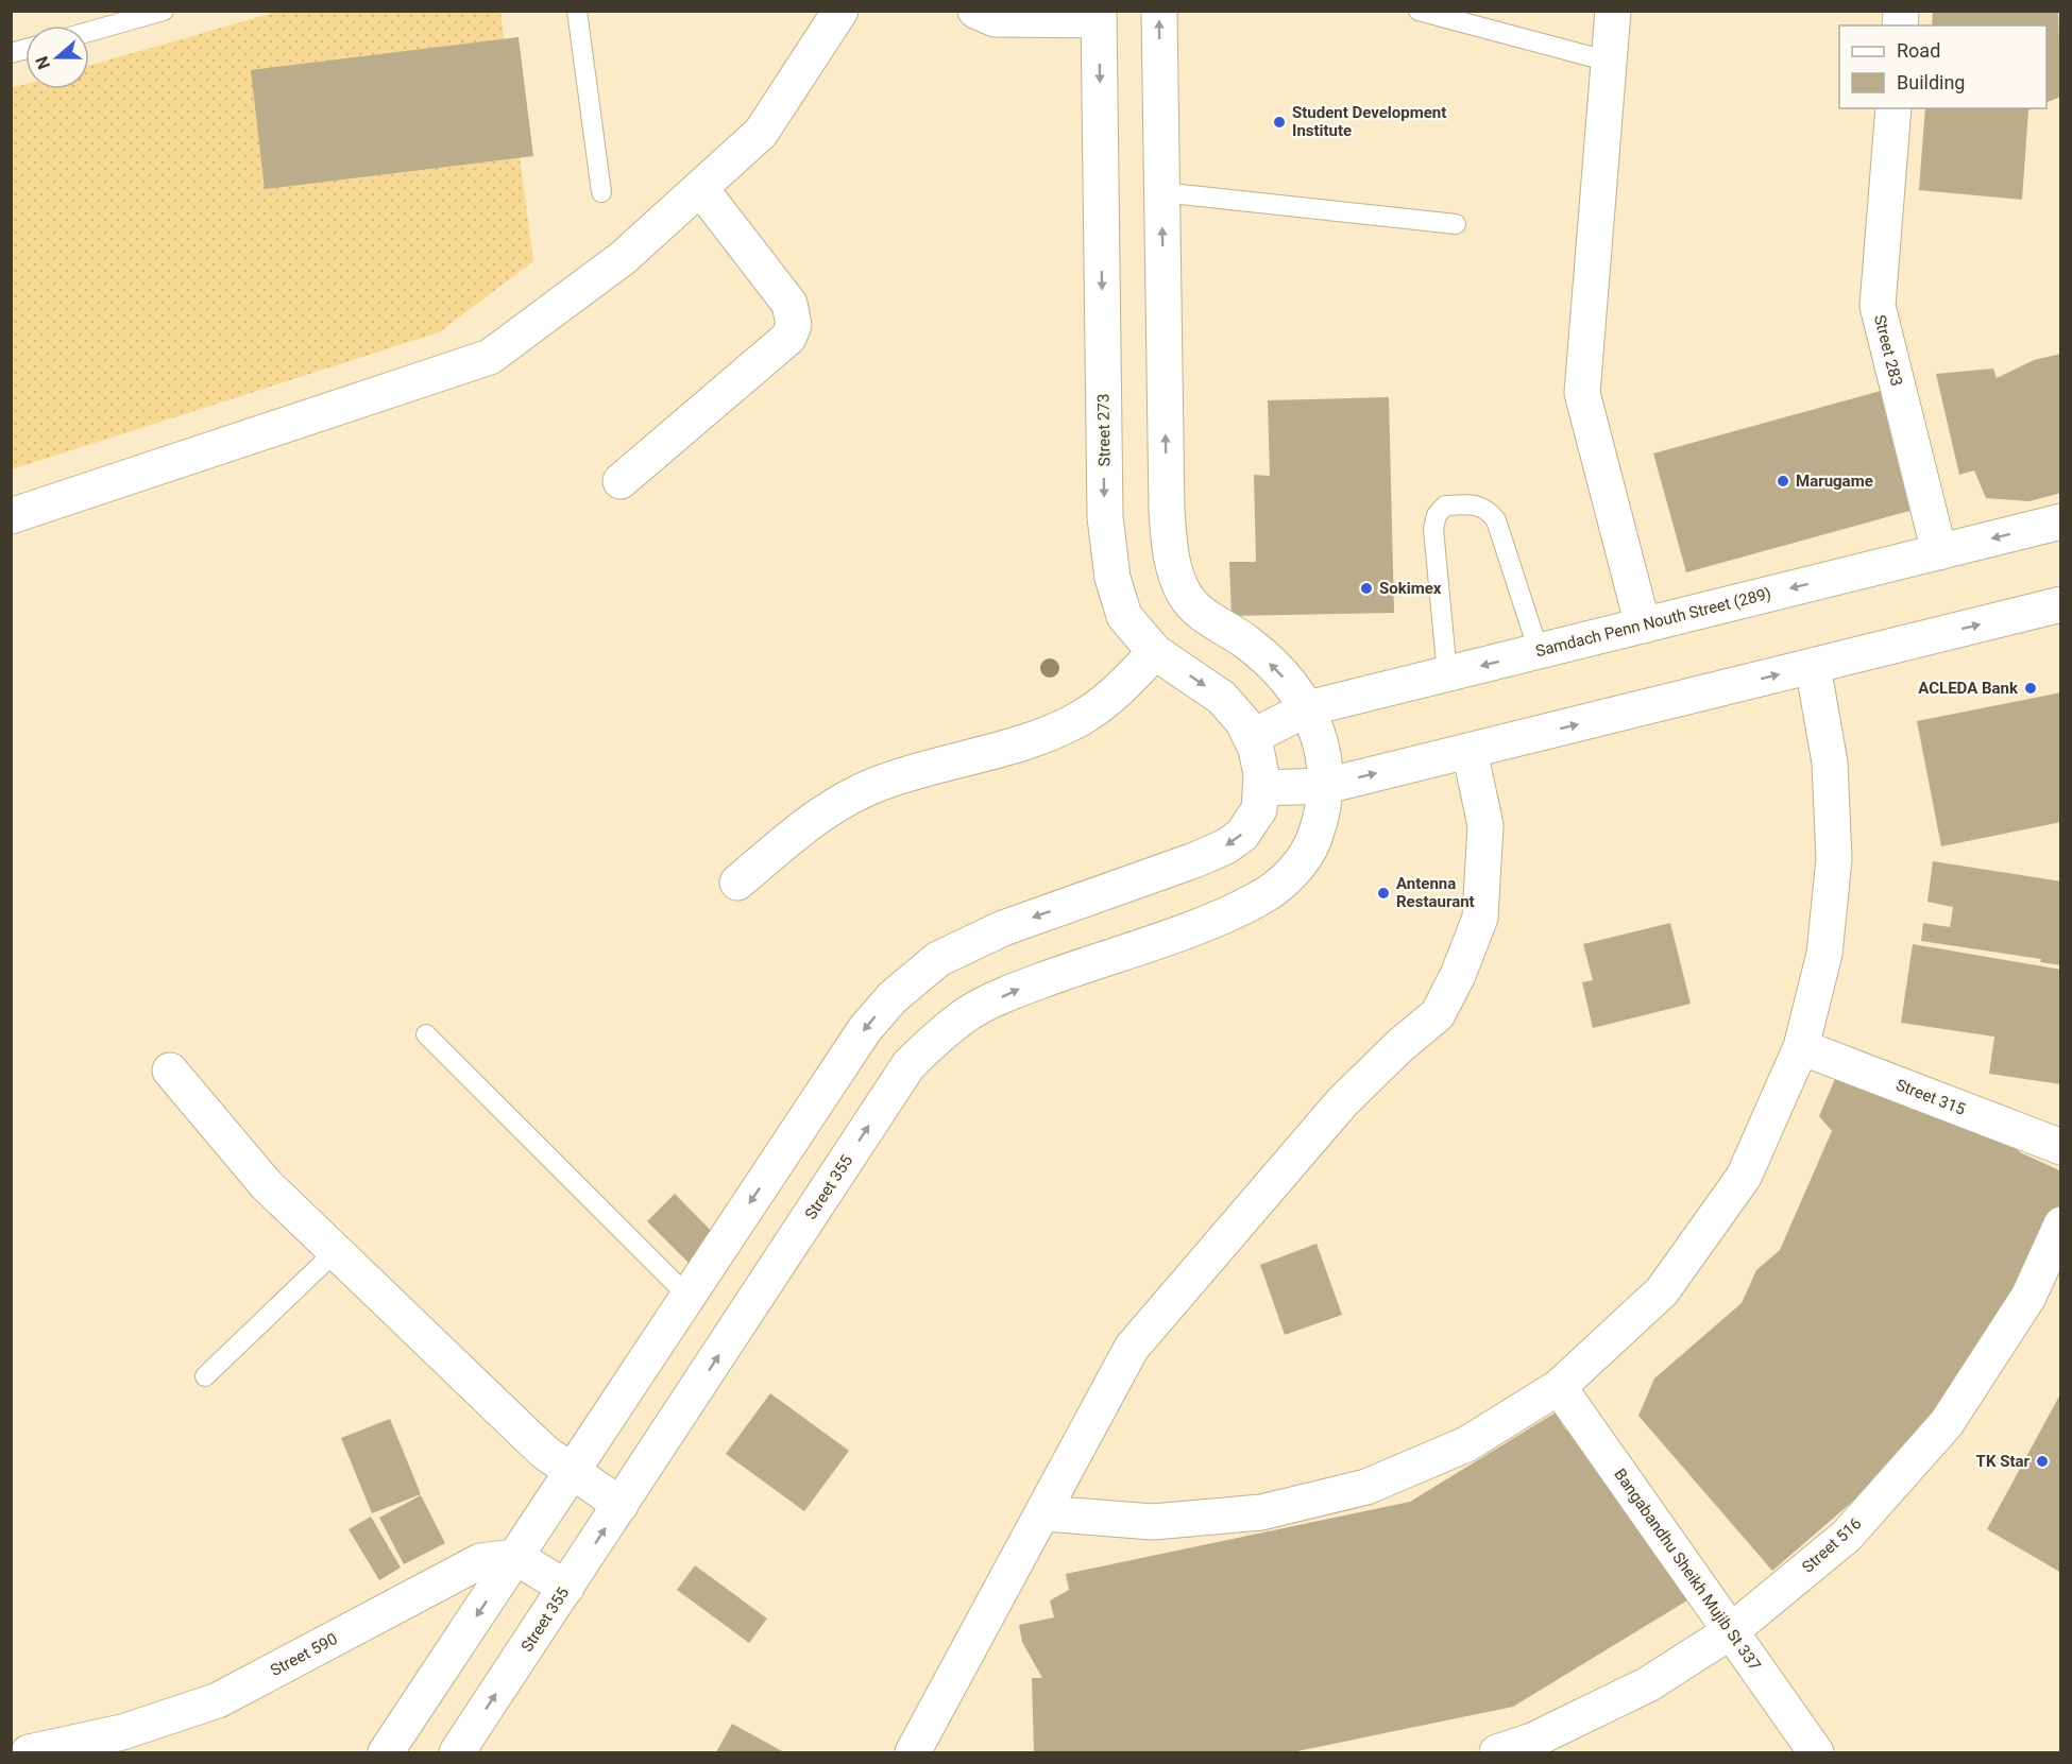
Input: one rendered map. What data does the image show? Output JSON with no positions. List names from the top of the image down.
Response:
{
  "streets": {
    "street": [
      "Street 283",
      "Street 273",
      "Samdach Penn Nouth Street (289)",
      "Street 315",
      "Street 355",
      "Street 516",
      "Bangabandhu Sheikh Mujib St 337",
      "Street 590"
    ]
  },
  "crossings": [
    ["Street 283", "Samdach Penn Nouth Street (289)"],
    ["Street 273", "Samdach Penn Nouth Street (289)"],
    ["Street 516", "Bangabandhu Sheikh Mujib St 337"]
  ],
  "places": [
    "Student Development Institute",
    "Marugame",
    "Sokimex",
    "ACLEDA Bank",
    "Antenna Restaurant",
    "TK Star"
  ],
  "legend": ["Road", "Building"],
  "north": "left"
}
